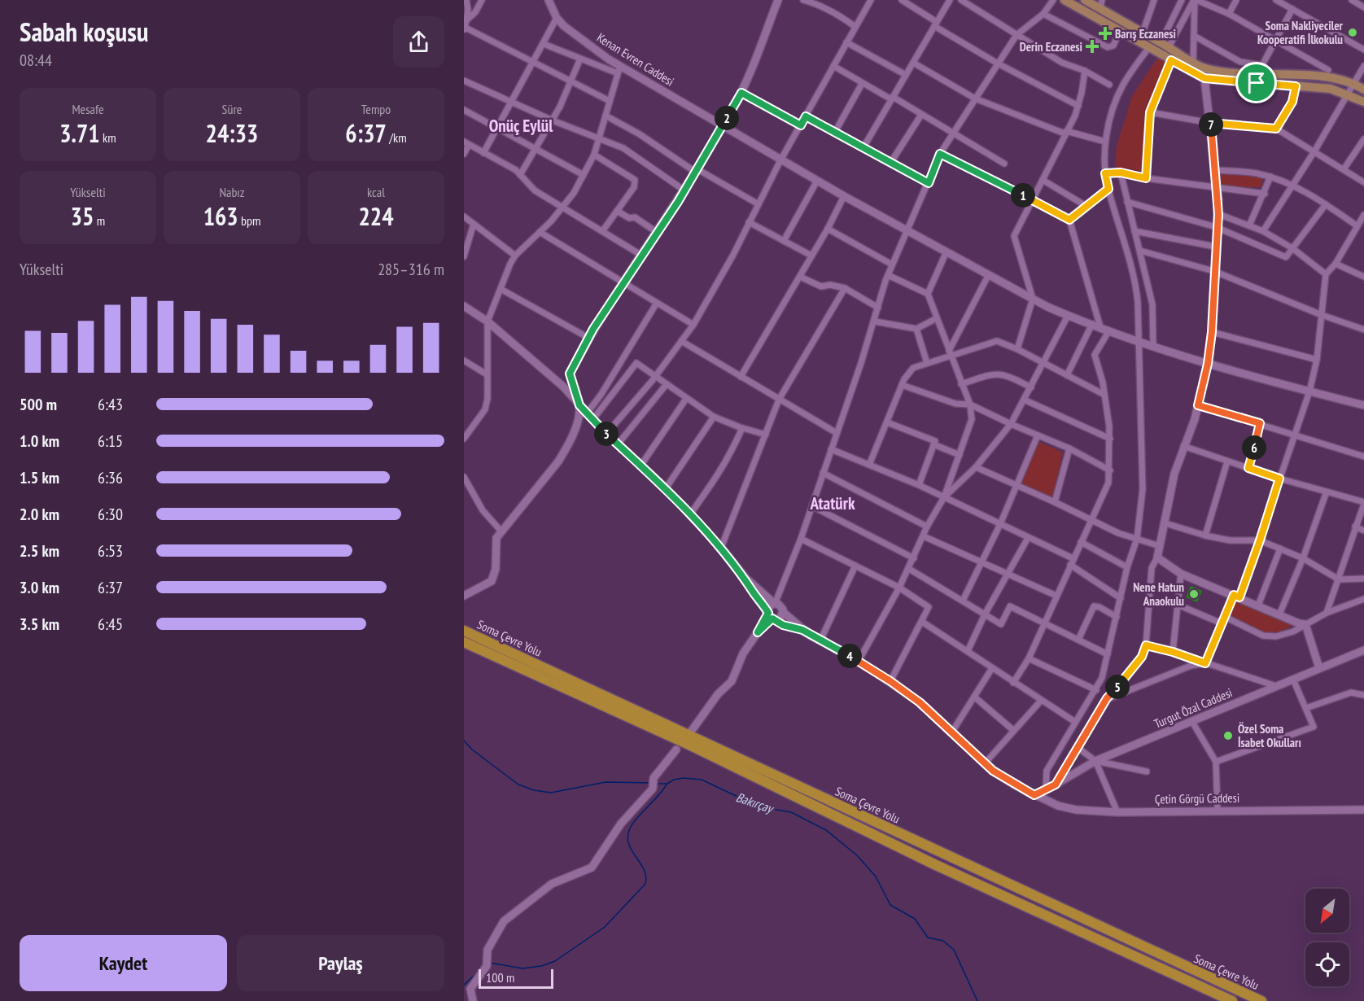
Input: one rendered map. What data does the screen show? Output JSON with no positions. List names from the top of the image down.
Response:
{
  "streets": {
    "highway": ["Soma Çevre Yolu"],
    "street": ["Kenan Evren Caddesi", "Turgut Özal Caddesi", "Çetin Görgü Caddesi"]
  },
  "crossings": [
    ["Turgut Özal Caddesi", "Çetin Görgü Caddesi"]
  ],
  "districts": ["Onüç Eylül", "Atatürk"],
  "water": ["Bakırçay"],
  "places": {
    "other": ["Soma Nakliyeciler Kooperatifi İlkokulu", "Nene Hatun Anaokulu", "Özel Soma İsabet Okulları"],
    "health": ["Barış Eczanesi", "Derin Eczanesi"]
  },
  "scale_bar": "100 m",
  "north": "bottom left",
  "page": {
    "heading": ["Sabah koşusu", "08:44"],
    "stats": [
      ["Mesafe", "3.71 km"],
      ["Süre", "24:33"],
      ["Tempo", "6:37 /km"],
      ["Yükselti", "35 m"],
      ["Nabız", "163 bpm"],
      ["kcal", "224"]
    ],
    "pins": [
      "2",
      "7",
      "1",
      "3",
      "6",
      "4",
      "5"
    ],
    "chart": ["Yükselti", "285–316 m"],
    "list": [
      {
        "name": "500 m",
        "note": "6:43"
      },
      {
        "name": "1.0 km",
        "note": "6:15"
      },
      {
        "name": "1.5 km",
        "note": "6:36"
      },
      {
        "name": "2.0 km",
        "note": "6:30"
      },
      {
        "name": "2.5 km",
        "note": "6:53"
      },
      {
        "name": "3.0 km",
        "note": "6:37"
      },
      {
        "name": "3.5 km",
        "note": "6:45"
      }
    ],
    "buttons": ["Kaydet", "Paylaş"],
    "scale": "100 m"
  }
}
